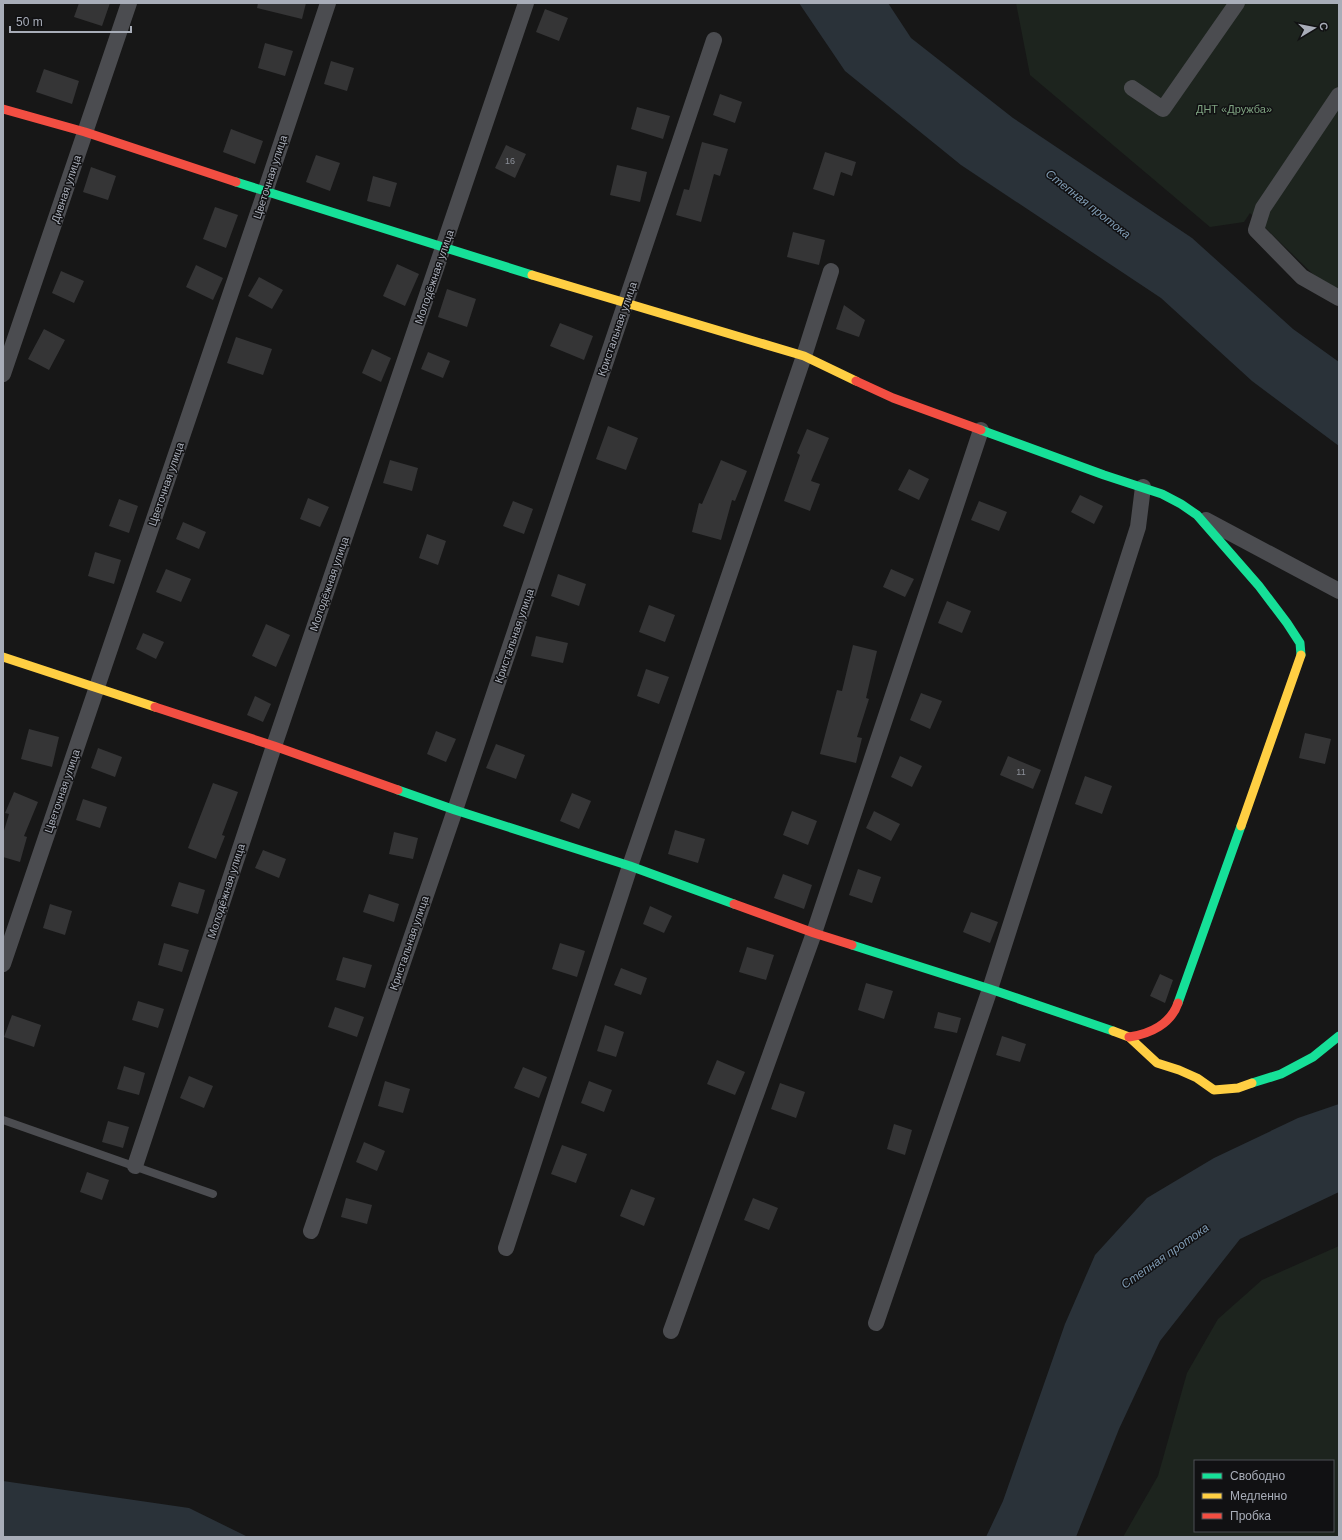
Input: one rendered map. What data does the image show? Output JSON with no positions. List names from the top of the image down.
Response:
{
  "streets": {
    "street": [
      "Цветочная улица",
      "Дивная улица",
      "Молодёжная улица",
      "Кристальная улица"
    ]
  },
  "water": ["Степная протока"],
  "parks": ["ДНТ «Дружба»"],
  "house_numbers": ["16", "11"],
  "legend": ["Свободно", "Медленно", "Пробка"],
  "scale_bar": "50 m",
  "north": "right"
}
